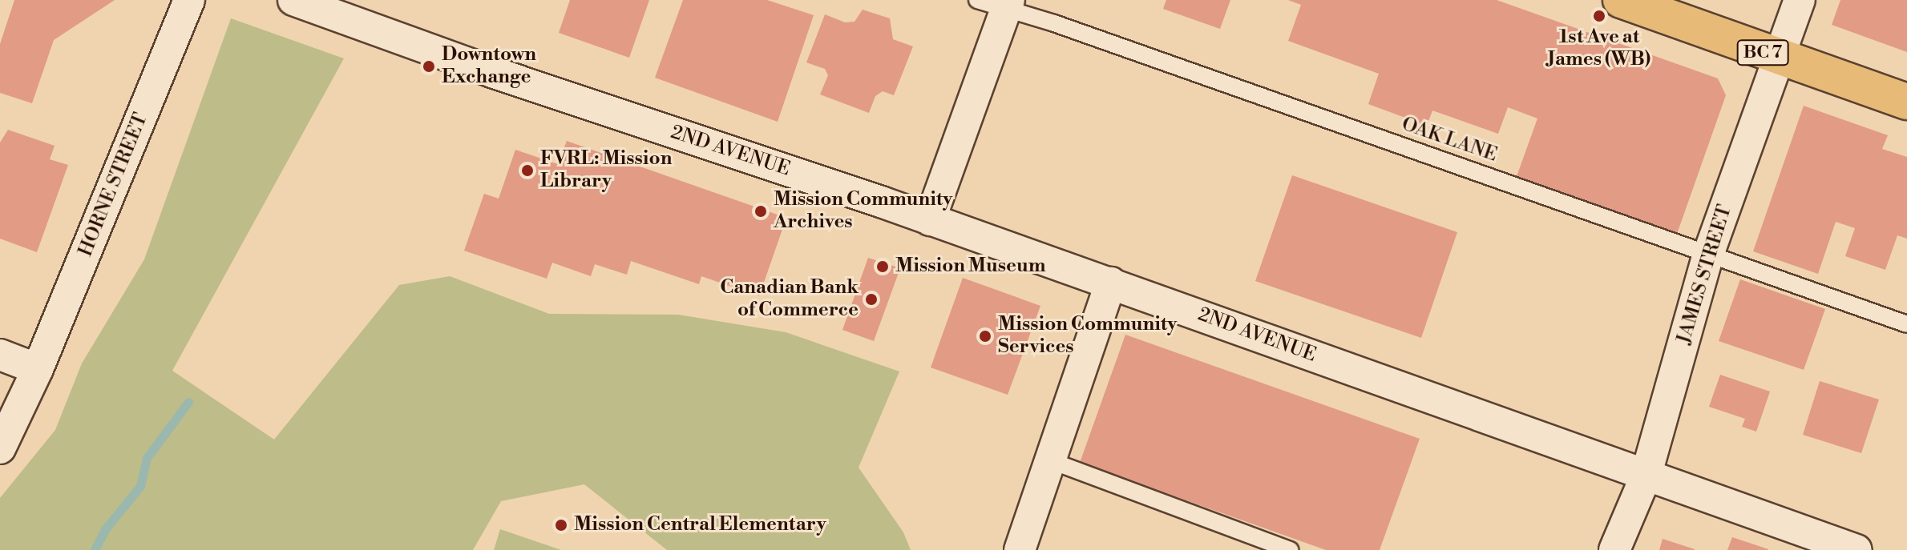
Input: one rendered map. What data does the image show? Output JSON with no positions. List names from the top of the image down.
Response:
{
  "streets": {
    "main road": ["BC 7"],
    "street": ["2ND AVENUE", "HORNE STREET", "JAMES STREET"],
    "lane": ["OAK LANE"]
  },
  "crossings": [
    ["BC 7", "JAMES STREET"],
    ["OAK LANE", "JAMES STREET"],
    ["2ND AVENUE", "JAMES STREET"]
  ],
  "places": [
    "1st Ave at James (WB)",
    "Downtown Exchange",
    "FVRL: Mission Library",
    "Mission Community Archives",
    "Mission Museum",
    "Canadian Bank of Commerce",
    "Mission Community Services",
    "Mission Central Elementary"
  ]
}
